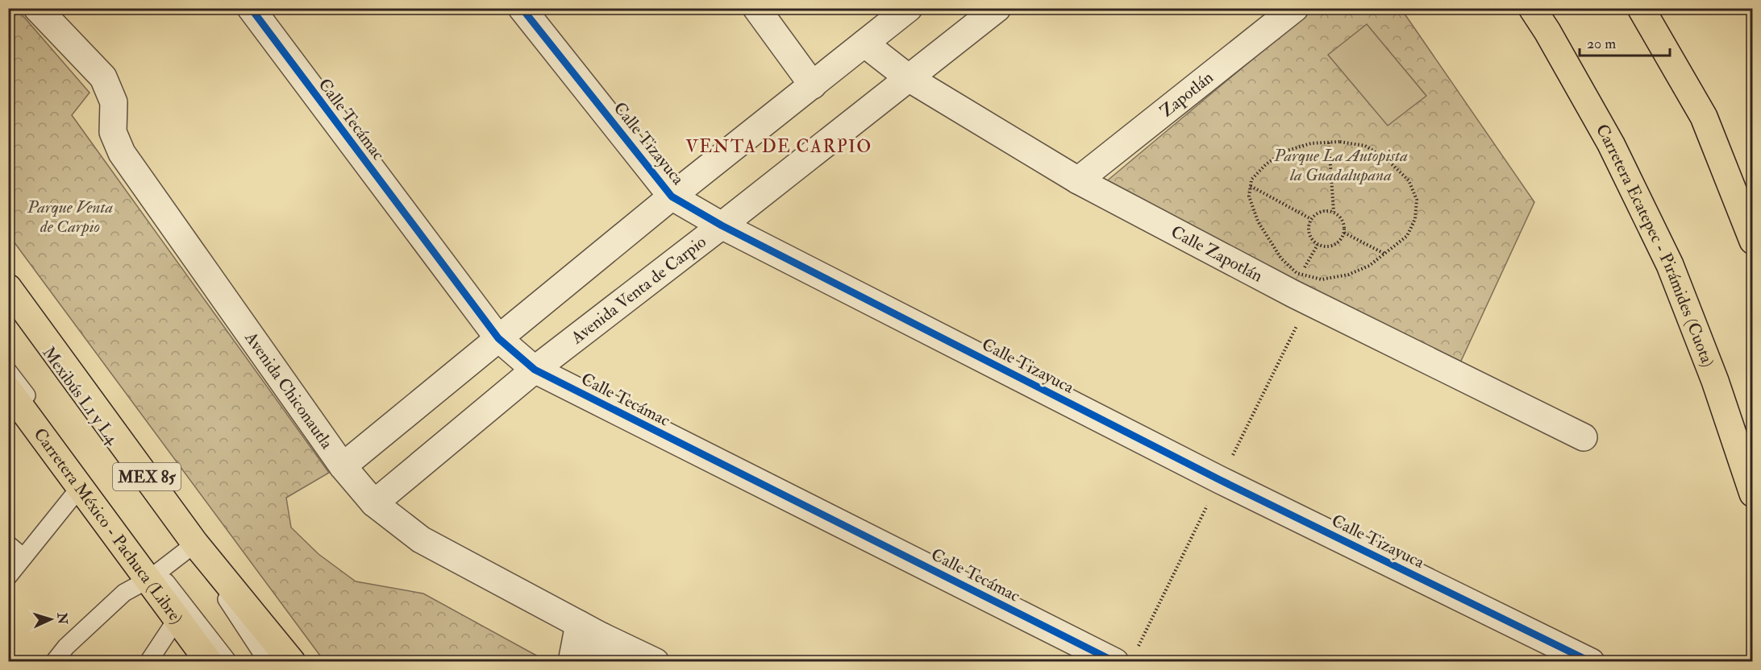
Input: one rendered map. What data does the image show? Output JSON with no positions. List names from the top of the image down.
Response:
{
  "streets": {
    "main road": ["Carretera Ecatepec - Pirámides (Cuota)", "MEX 85", "Carretera México - Pachuca (Libre)"],
    "street": [
      "Zapotlán",
      "Calle Tecámac",
      "Calle Tizayuca",
      "Calle Zapotlán",
      "Avenida Venta de Carpio",
      "Avenida Chiconautla"
    ],
    "lane": ["Mexibús L1 y L4"]
  },
  "crossings": [
    ["Zapotlán", "Calle Zapotlán"],
    ["Calle Tecámac", "Avenida Venta de Carpio"],
    ["Calle Tizayuca", "Avenida Venta de Carpio"],
    ["Calle Zapotlán", "Avenida Venta de Carpio"],
    ["Avenida Venta de Carpio", "Avenida Chiconautla"],
    ["Mexibús L1 y L4", "MEX 85"]
  ],
  "districts": ["VENTA DE CARPIO"],
  "parks": ["Parque La Autopista la Guadalupana", "Parque Venta de Carpio"],
  "scale_bar": "20 m",
  "north": "right"
}
